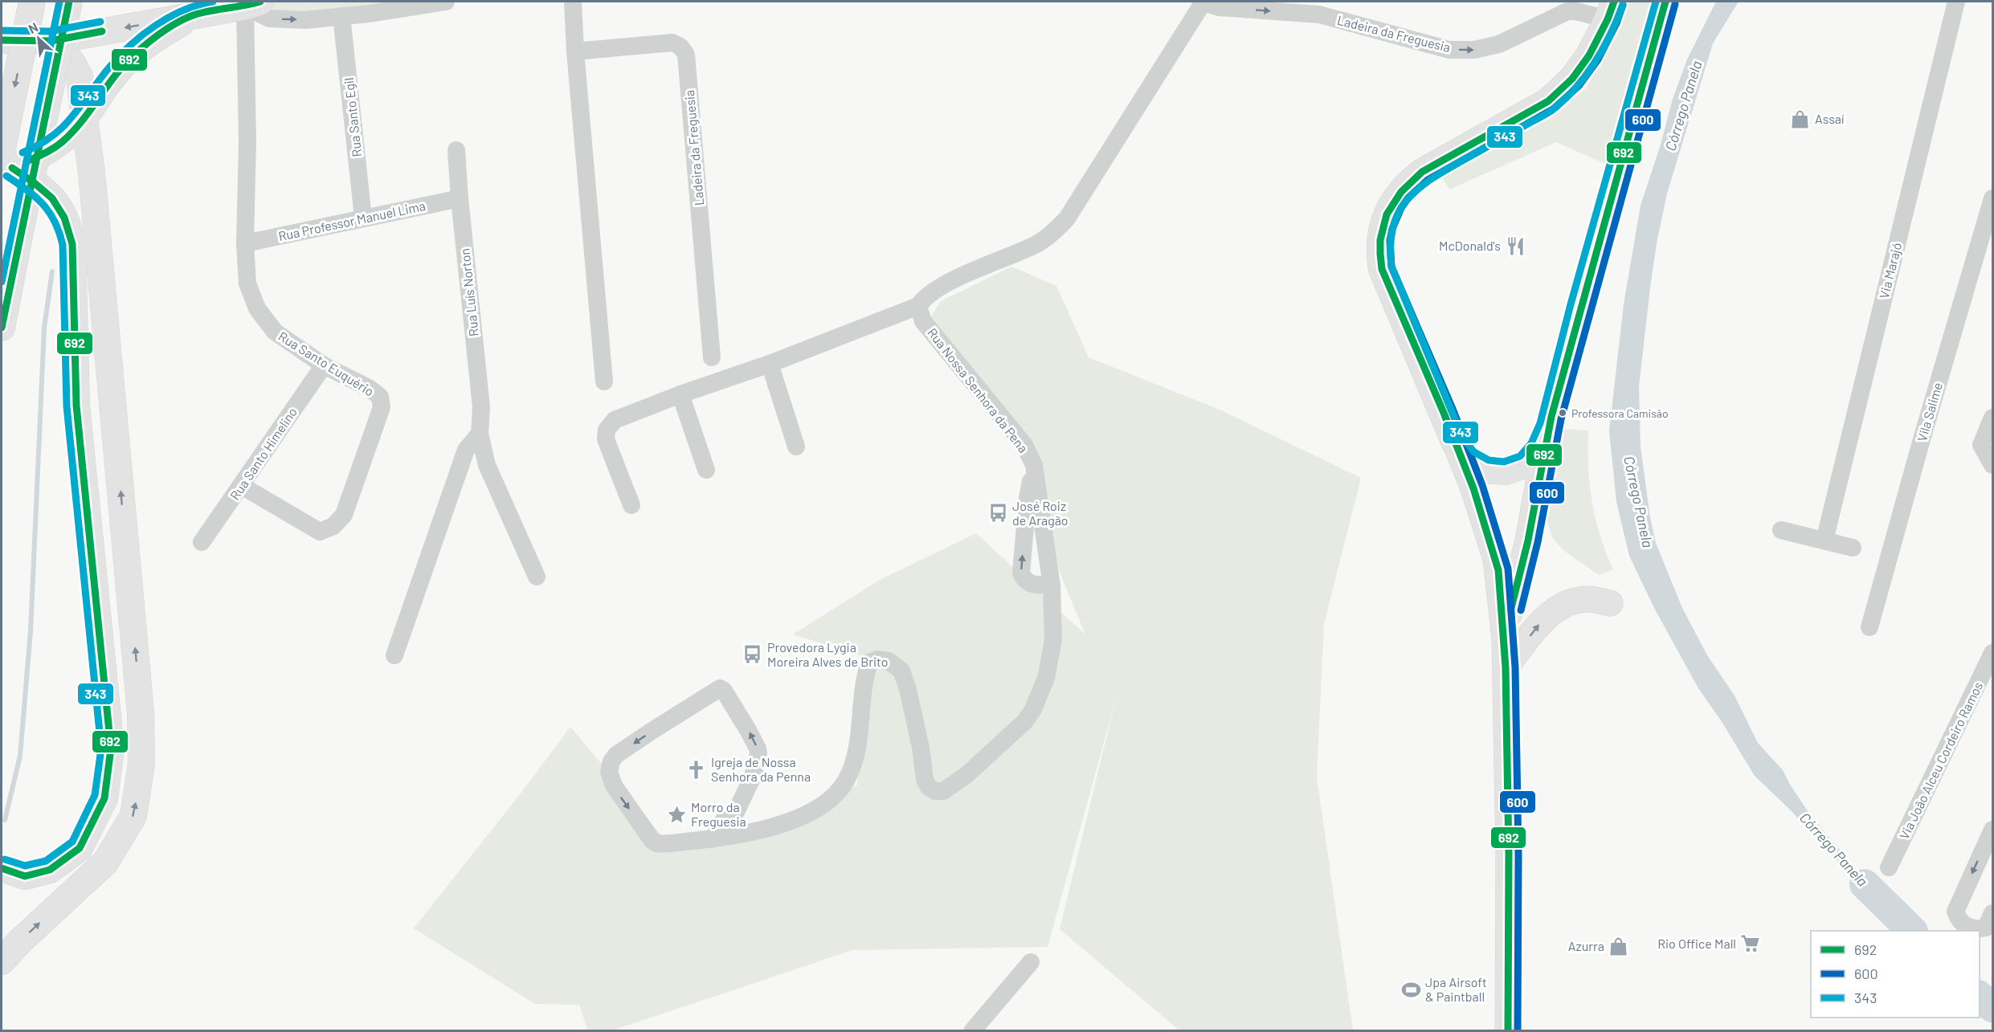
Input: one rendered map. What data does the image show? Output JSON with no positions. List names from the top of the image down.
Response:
{
  "streets": {
    "street": [
      "Ladeira da Freguesia",
      "Rua Santo Egil",
      "Rua Professor Manuel Lima",
      "Via Marajó",
      "Rua Luís Norton",
      "Rua Santo Euquério",
      "Rua Nossa Senhora da Pena",
      "Vila Salime",
      "Rua Santo Himelino",
      "Via João Alceu Cordeiro Ramos"
    ]
  },
  "crossings": [
    ["Rua Santo Egil", "Rua Professor Manuel Lima"],
    ["Rua Professor Manuel Lima", "Rua Luís Norton"],
    ["Rua Professor Manuel Lima", "Rua Santo Euquério"],
    ["Rua Santo Euquério", "Rua Santo Himelino"]
  ],
  "one_way": ["Ladeira da Freguesia"],
  "water": ["Córrego Panela"],
  "places": {
    "shop": ["Assaí", "Azurra"],
    "restaurant": ["McDonald's"],
    "other": ["Professora Camisão"],
    "bus stop": ["José Roiz de Aragão", "Provedora Lygia Moreira Alves de Brito"],
    "church": ["Igreja de Nossa Senhora da Penna"],
    "place": ["Morro da Freguesia"],
    "supermarket": ["Rio Office Mall"],
    "sports": ["Jpa Airsoft & Paintball"]
  },
  "lines": ["transit line 692", "transit line 343", "transit line 600"],
  "legend": ["692", "600", "343"],
  "north": "top left"
}
